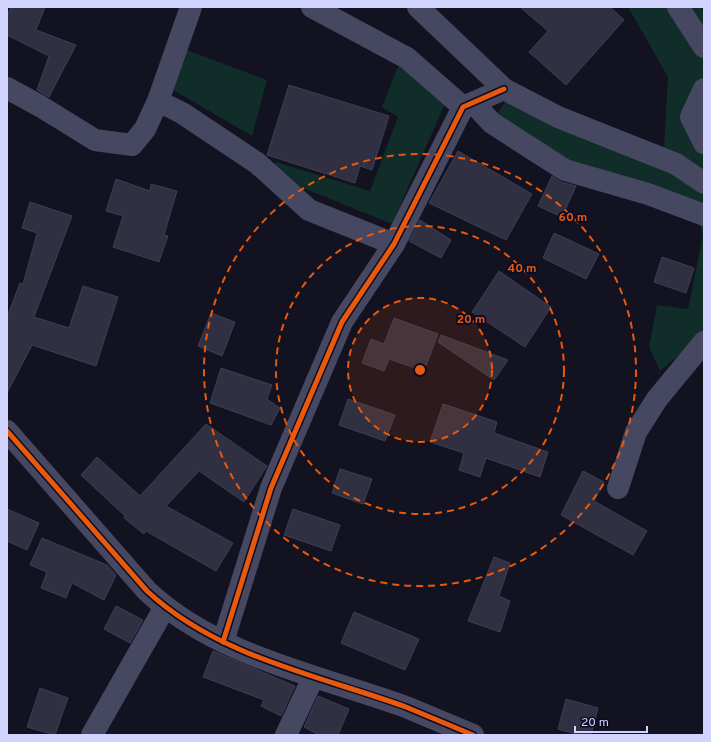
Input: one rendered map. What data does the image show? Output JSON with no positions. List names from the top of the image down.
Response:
{
  "scale_bar": "20 m",
  "rings": ["60 m", "40 m", "20 m"]
}
